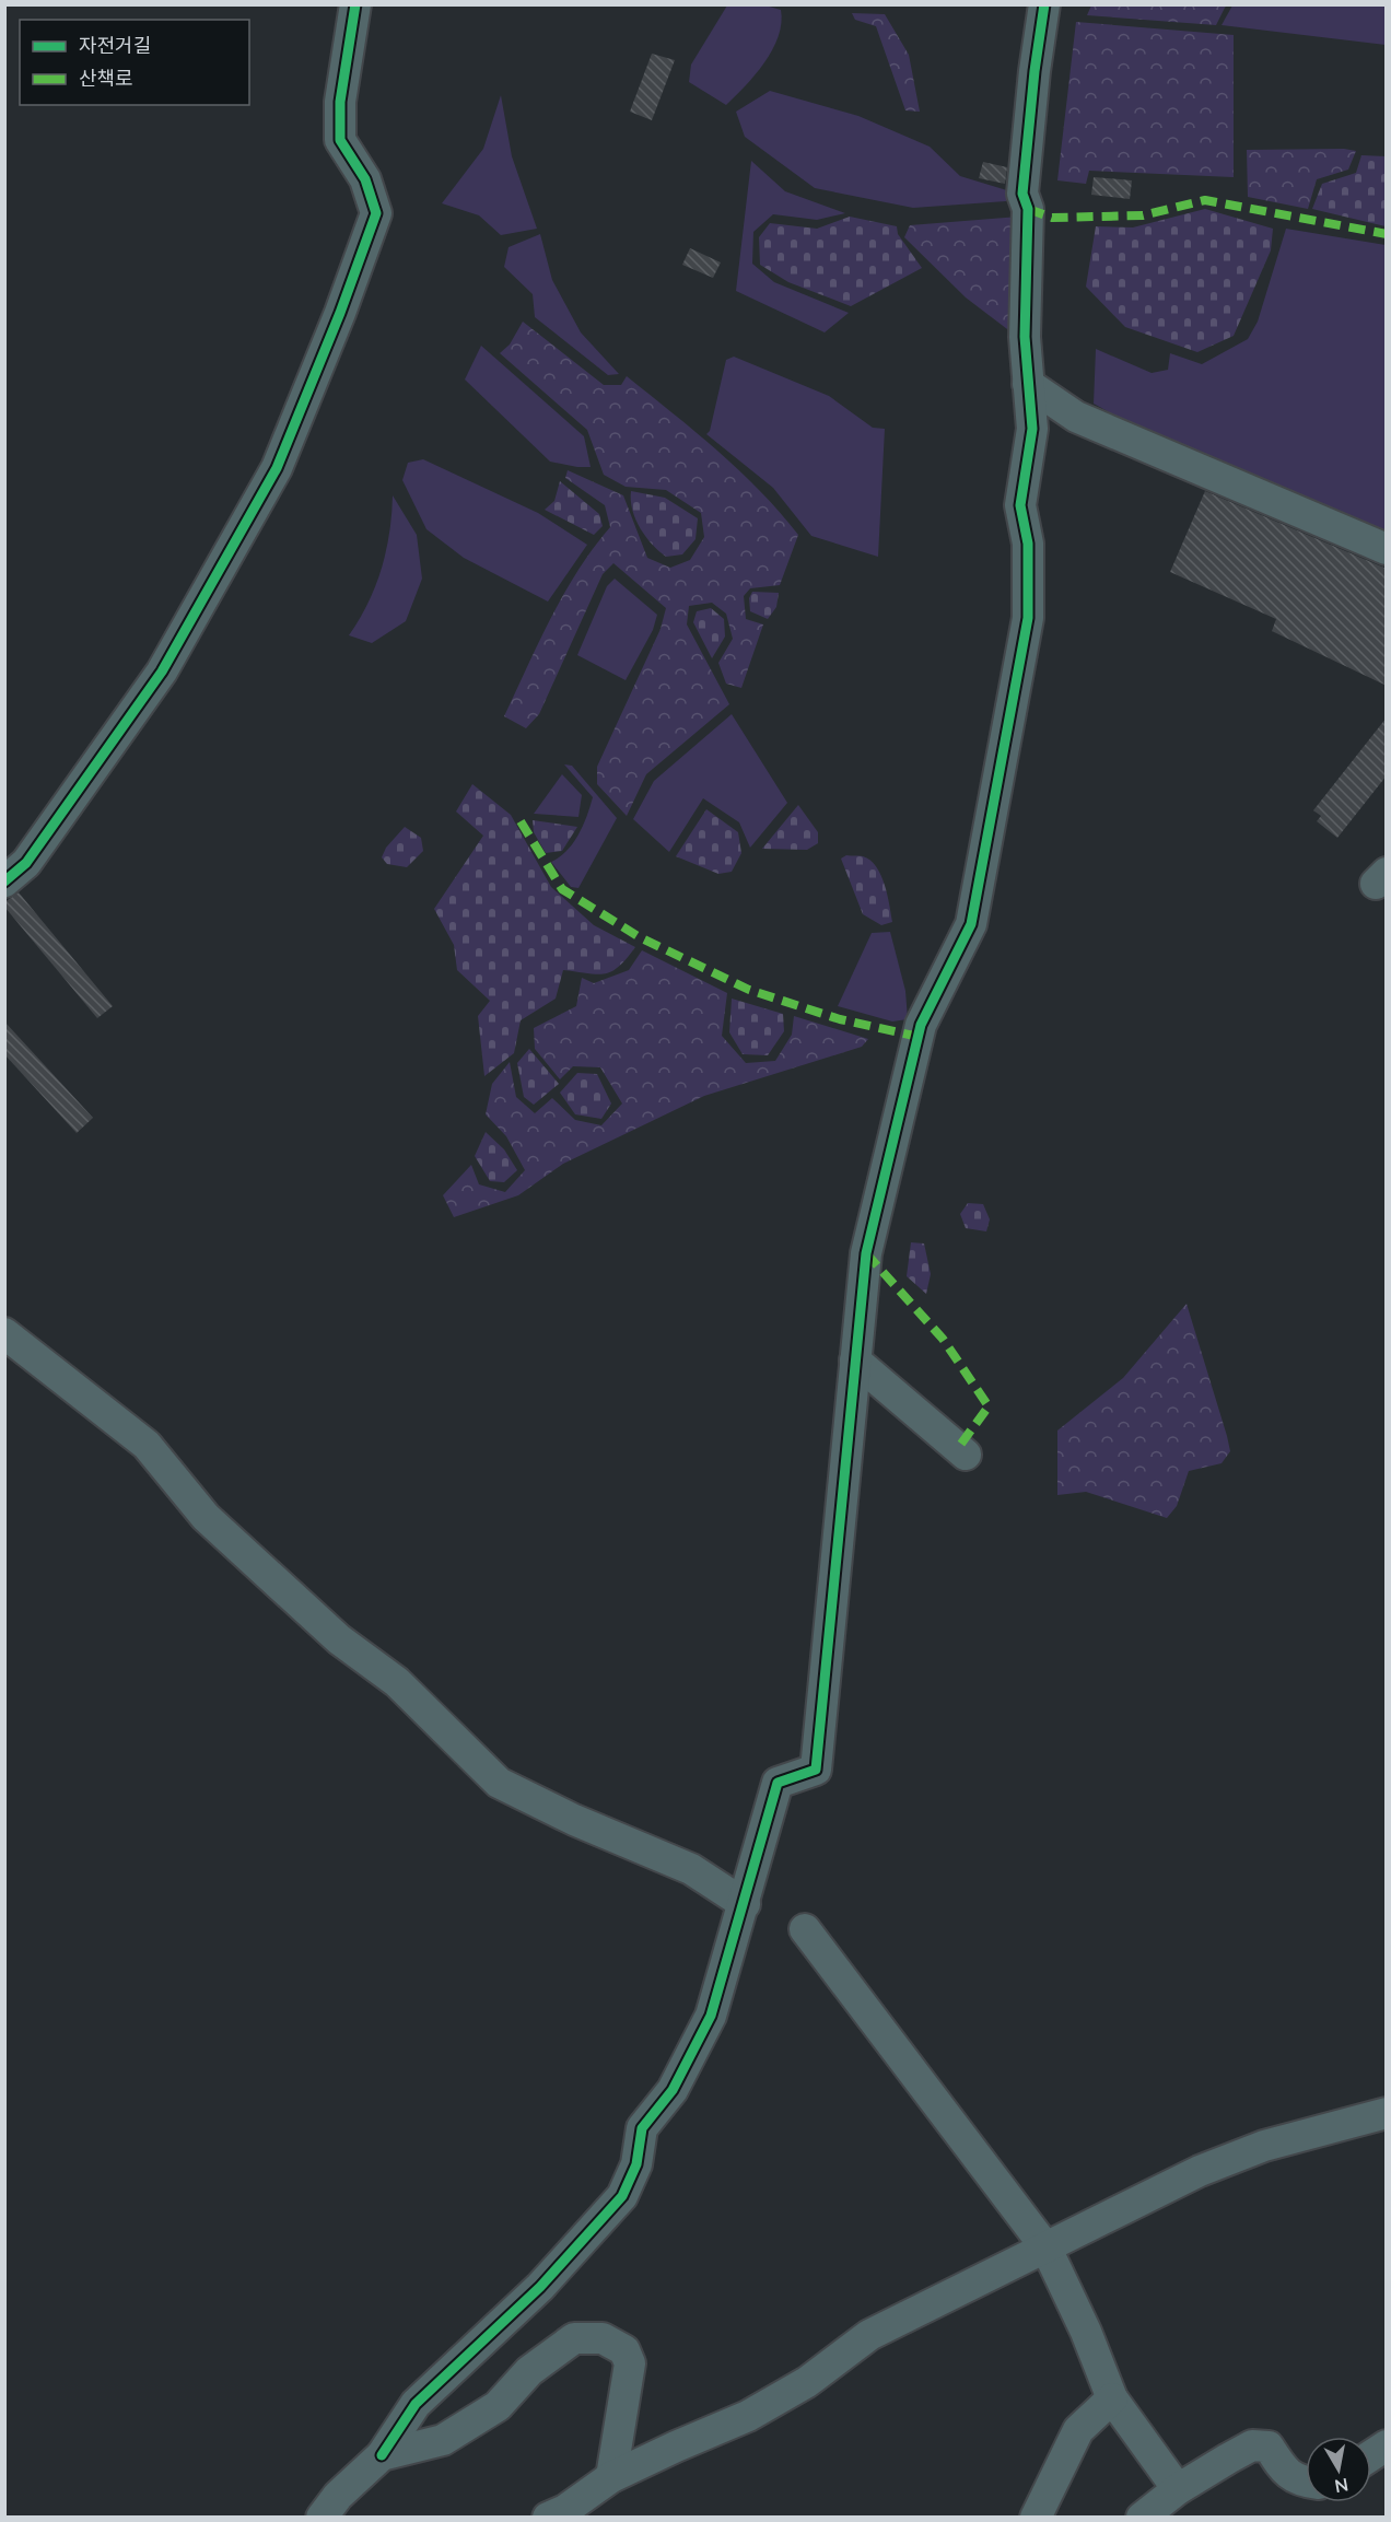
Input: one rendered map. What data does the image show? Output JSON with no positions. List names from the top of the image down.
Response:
{
  "legend": ["자전거길", "산책로"],
  "north": "bottom"
}
